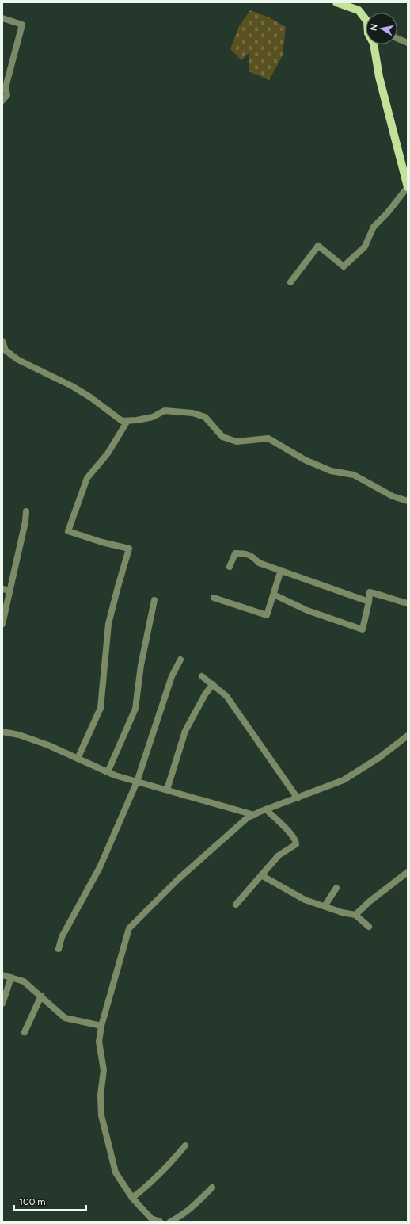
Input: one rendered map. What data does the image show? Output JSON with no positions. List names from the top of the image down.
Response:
{
  "scale_bar": "100 m",
  "north": "left"
}
